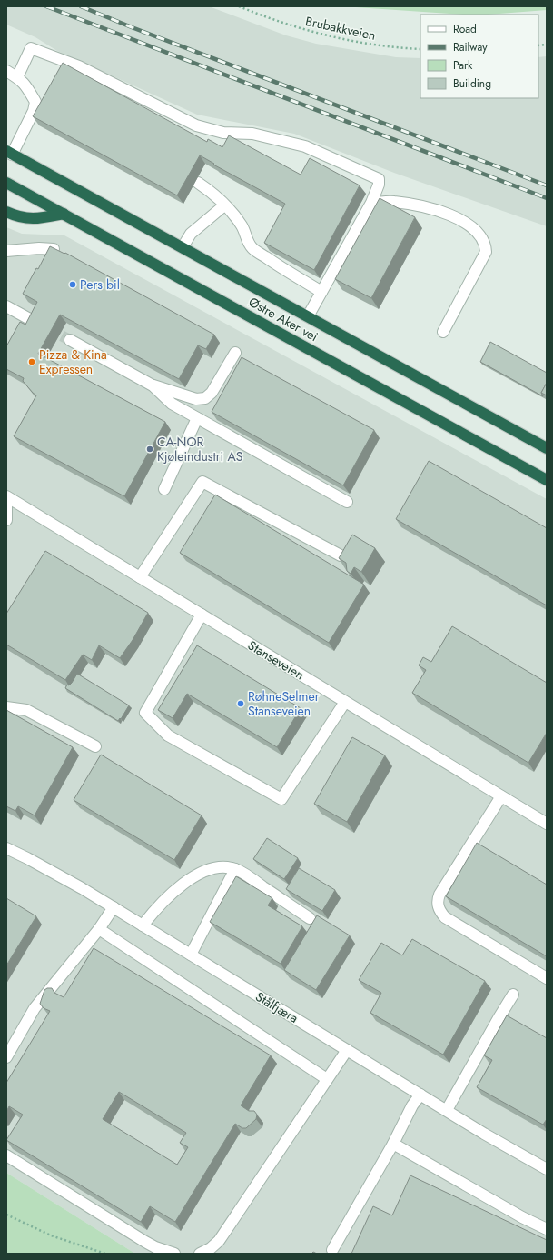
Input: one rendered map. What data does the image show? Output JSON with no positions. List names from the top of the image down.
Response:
{
  "streets": {
    "highway": ["Østre Aker vei"],
    "street": ["Stanseveien", "Stålfjæra"],
    "path": ["Brubakkveien"]
  },
  "places": [
    "Pers bil",
    "Pizza & Kina Expressen",
    "CA-NOR Kjøleindustri AS",
    "RøhneSelmer Stanseveien"
  ],
  "legend": [
    "Road",
    "Railway",
    "Park",
    "Building"
  ]
}
